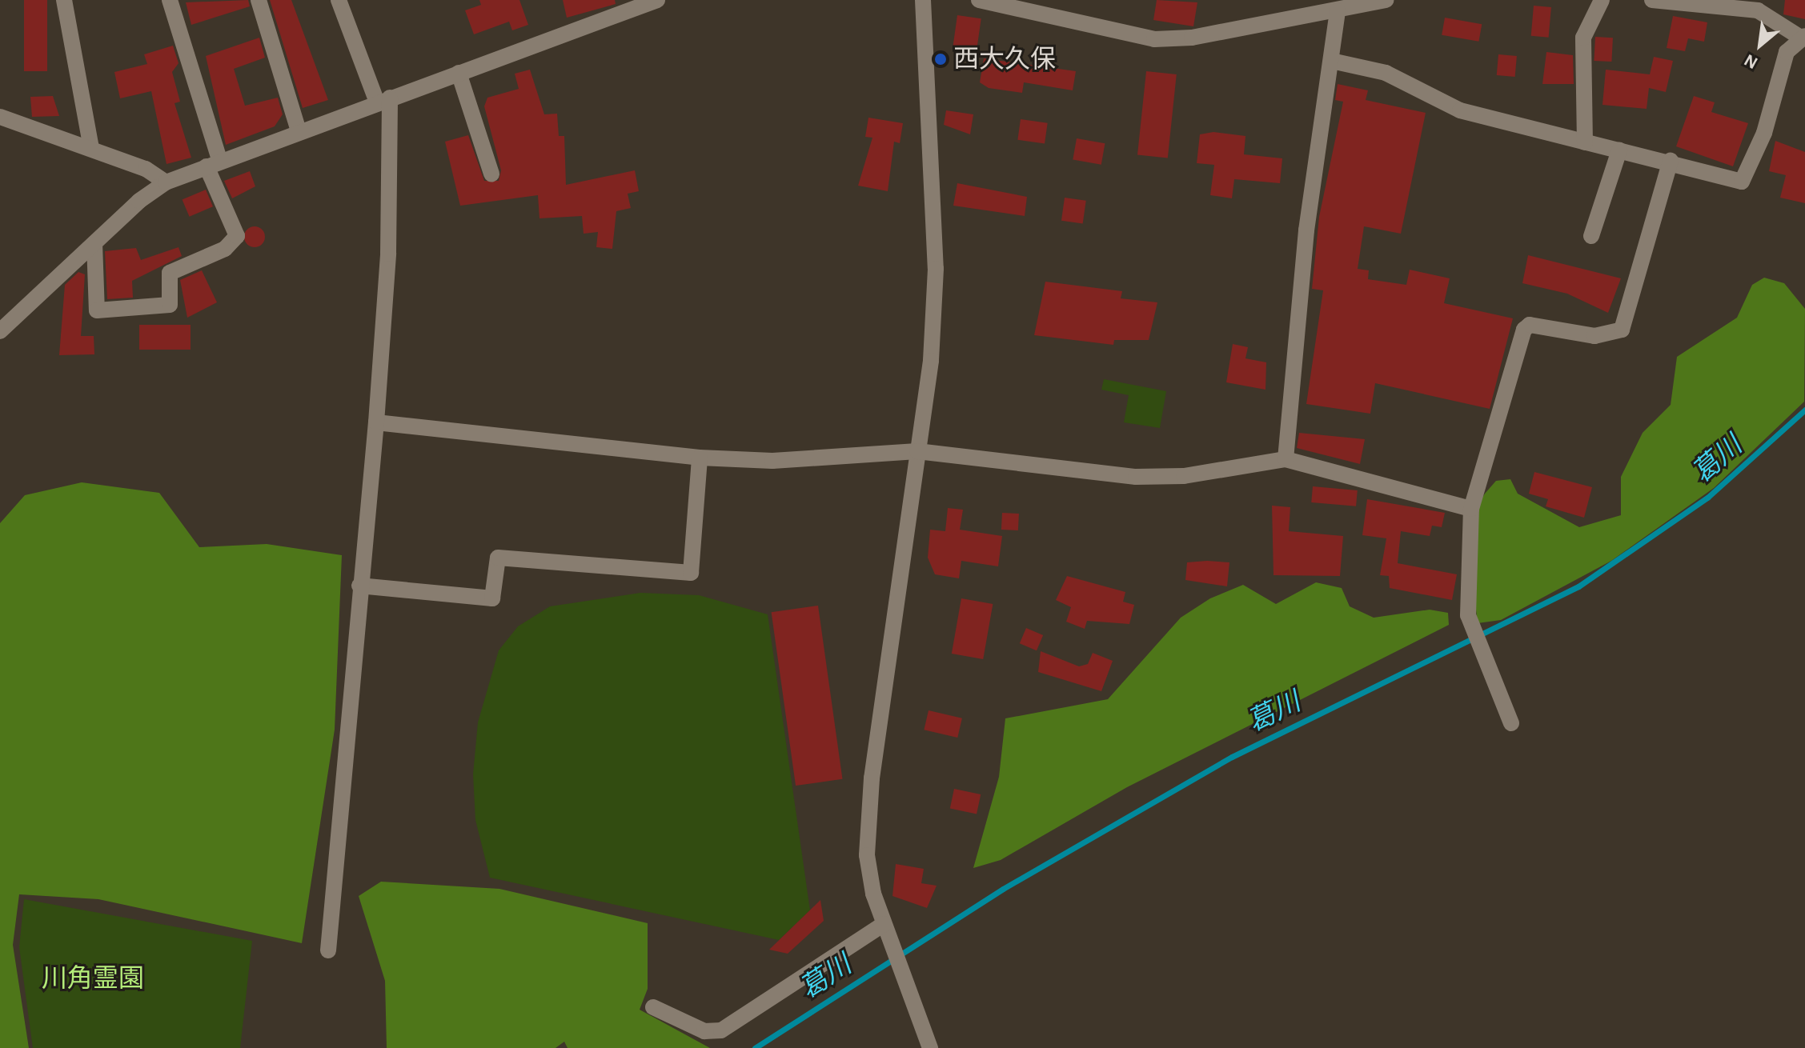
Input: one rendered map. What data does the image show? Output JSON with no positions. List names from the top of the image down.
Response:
{
  "water": ["葛川"],
  "parks": ["川角霊園"],
  "places": ["西大久保"],
  "north": "bottom left"
}
